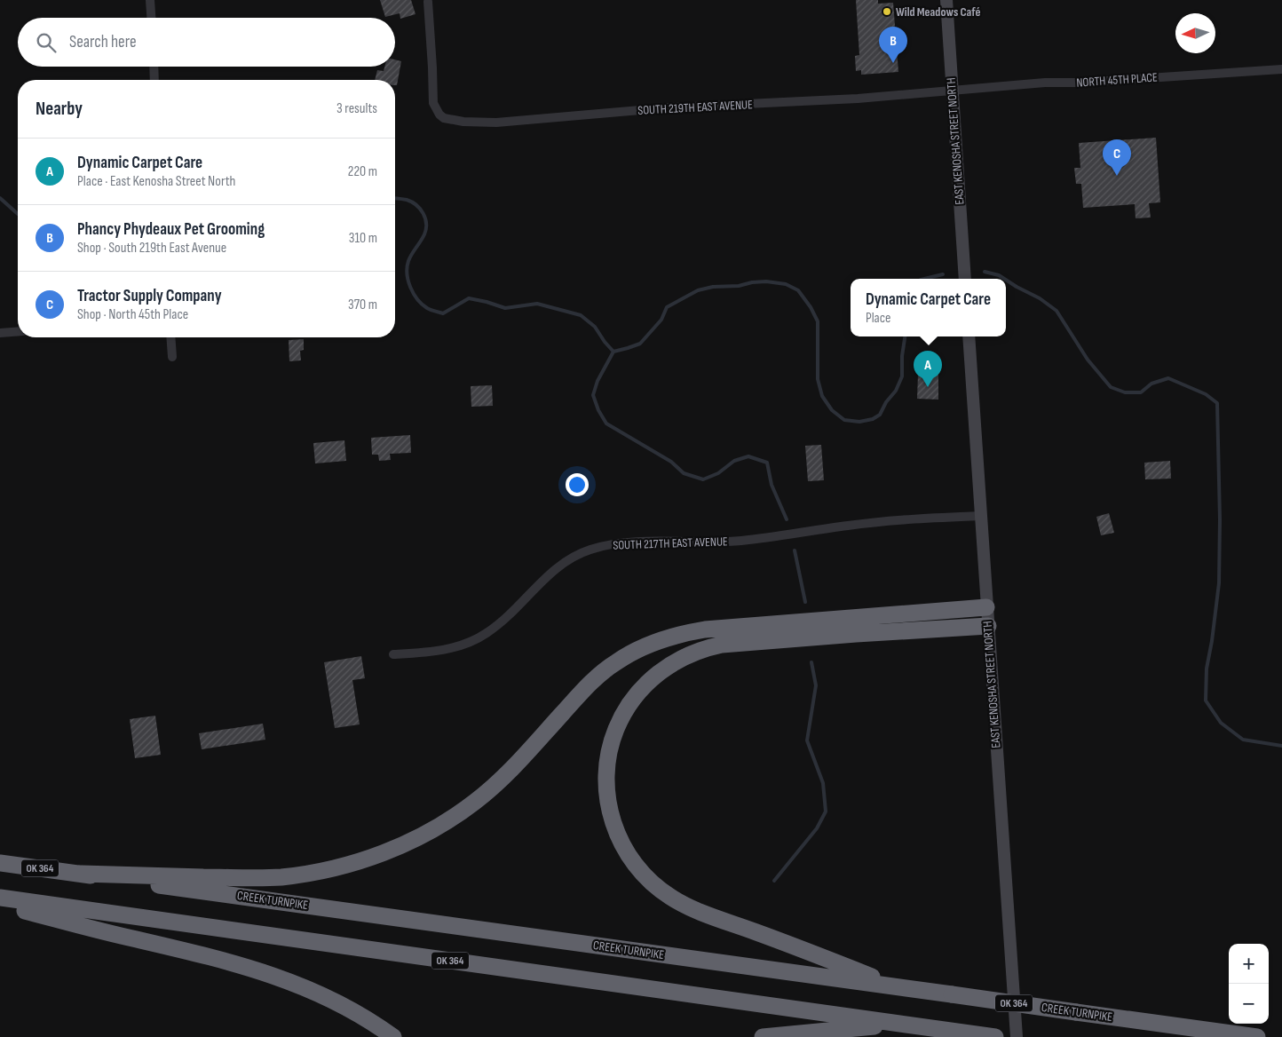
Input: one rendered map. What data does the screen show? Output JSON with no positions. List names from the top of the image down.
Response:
{
  "streets": {
    "highway": ["OK 364", "CREEK TURNPIKE"],
    "main road": ["EAST KENOSHA STREET NORTH"],
    "street": ["NORTH 45TH PLACE", "SOUTH 219TH EAST AVENUE", "SOUTH 217TH EAST AVENUE"]
  },
  "crossings": [
    ["NORTH 45TH PLACE", "SOUTH 219TH EAST AVENUE"],
    ["NORTH 45TH PLACE", "EAST KENOSHA STREET NORTH"],
    ["SOUTH 219TH EAST AVENUE", "EAST KENOSHA STREET NORTH"],
    ["EAST KENOSHA STREET NORTH", "SOUTH 217TH EAST AVENUE"]
  ],
  "places": ["Wild Meadows Café"],
  "north": "left",
  "page": {
    "search": "Search here",
    "pins": ["B", "C", "A"],
    "heading": ["Nearby", "3 results"],
    "list": [
      {
        "mark": "A",
        "name": "Dynamic Carpet Care",
        "note": "Place · East Kenosha Street North",
        "value": "220 m"
      },
      {
        "mark": "B",
        "name": "Phancy Phydeaux Pet Grooming",
        "note": "Shop · South 219th East Avenue",
        "value": "310 m"
      },
      {
        "mark": "C",
        "name": "Tractor Supply Company",
        "note": "Shop · North 45th Place",
        "value": "370 m"
      }
    ],
    "popup": ["Dynamic Carpet Care", "Place"],
    "map_buttons": ["+", "−"]
  }
}
